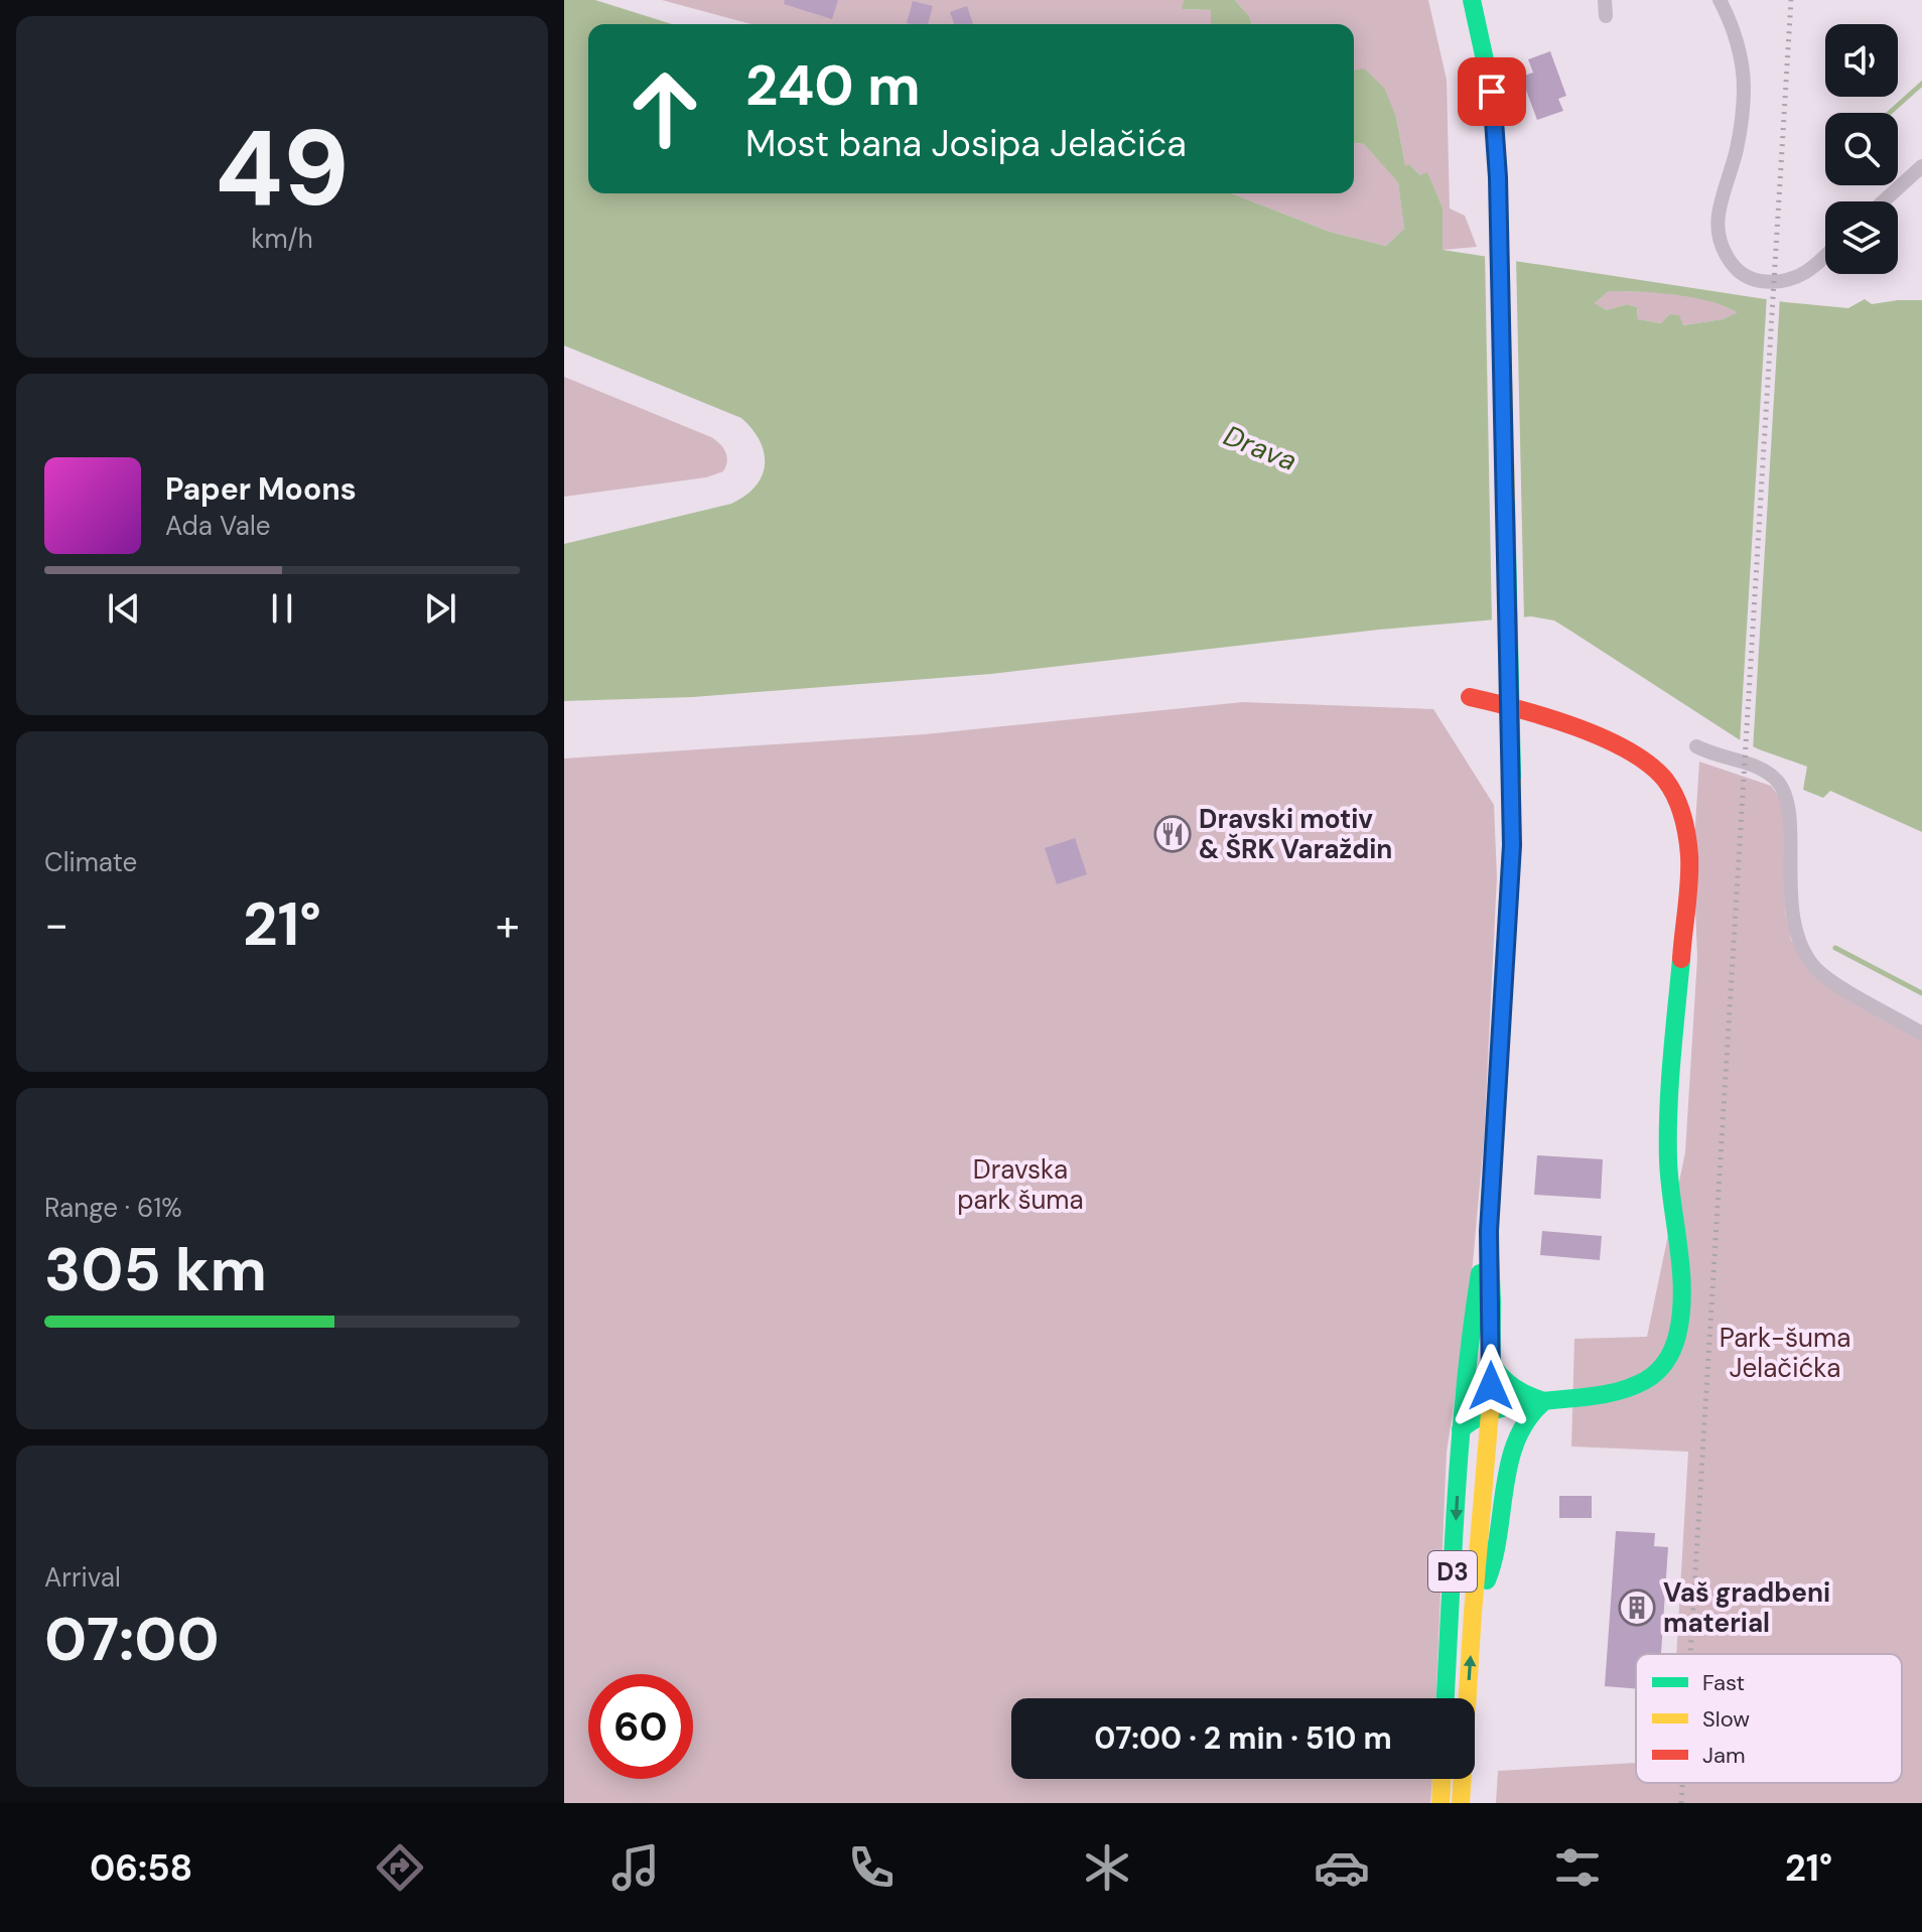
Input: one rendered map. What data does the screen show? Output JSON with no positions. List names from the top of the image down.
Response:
{
  "streets": {
    "main road": ["D3"]
  },
  "water": ["Drava"],
  "parks": ["Dravska park šuma", "Park-šuma Jelačićka"],
  "places": {
    "restaurant": ["Dravski motiv & ŠRK Varaždin"],
    "building": ["Vaš gradbeni material"]
  },
  "legend": ["Fast", "Slow", "Jam"],
  "page": {
    "tile": [
      ["49", "km/h"],
      "Climate",
      ["Range · 61%", "305 km"],
      ["Arrival", "07:00"]
    ],
    "turn": ["240 m", "Most bana Josipa Jelačića"],
    "song": ["Paper Moons", "Ada Vale"],
    "heat": ["−", "21°", "+"],
    "limit": "60",
    "trip": "07:00 · 2 min · 510 m",
    "tabs": ["06:58", "21°"]
  }
}
